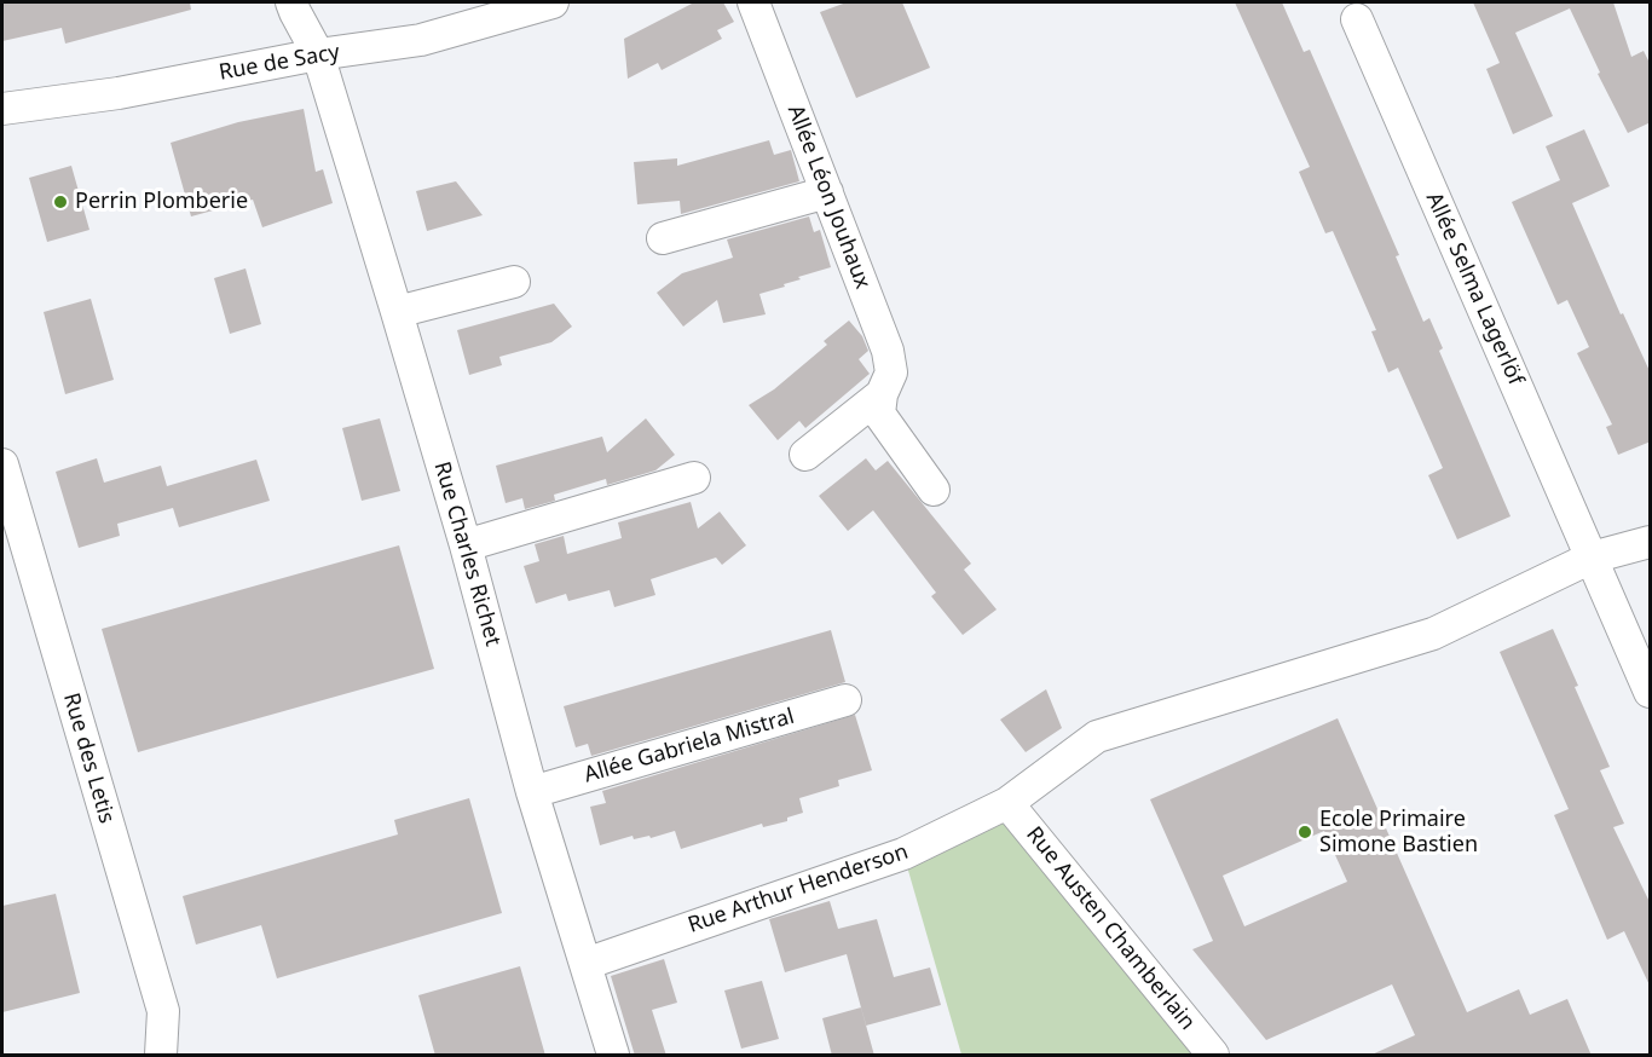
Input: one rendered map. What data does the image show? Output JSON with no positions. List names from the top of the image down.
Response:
{
  "streets": {
    "street": [
      "Rue de Sacy",
      "Allée Léon Jouhaux",
      "Allée Selma Lagerlöf",
      "Rue Charles Richet",
      "Allée Gabriela Mistral",
      "Rue des Letis",
      "Rue Arthur Henderson",
      "Rue Austen Chamberlain"
    ]
  },
  "crossings": [
    ["Rue de Sacy", "Rue Charles Richet"],
    ["Allée Selma Lagerlöf", "Rue Arthur Henderson"],
    ["Rue Charles Richet", "Allée Gabriela Mistral"],
    ["Rue Charles Richet", "Rue Arthur Henderson"],
    ["Rue Arthur Henderson", "Rue Austen Chamberlain"]
  ],
  "places": ["Perrin Plomberie", "Ecole Primaire Simone Bastien"]
}
